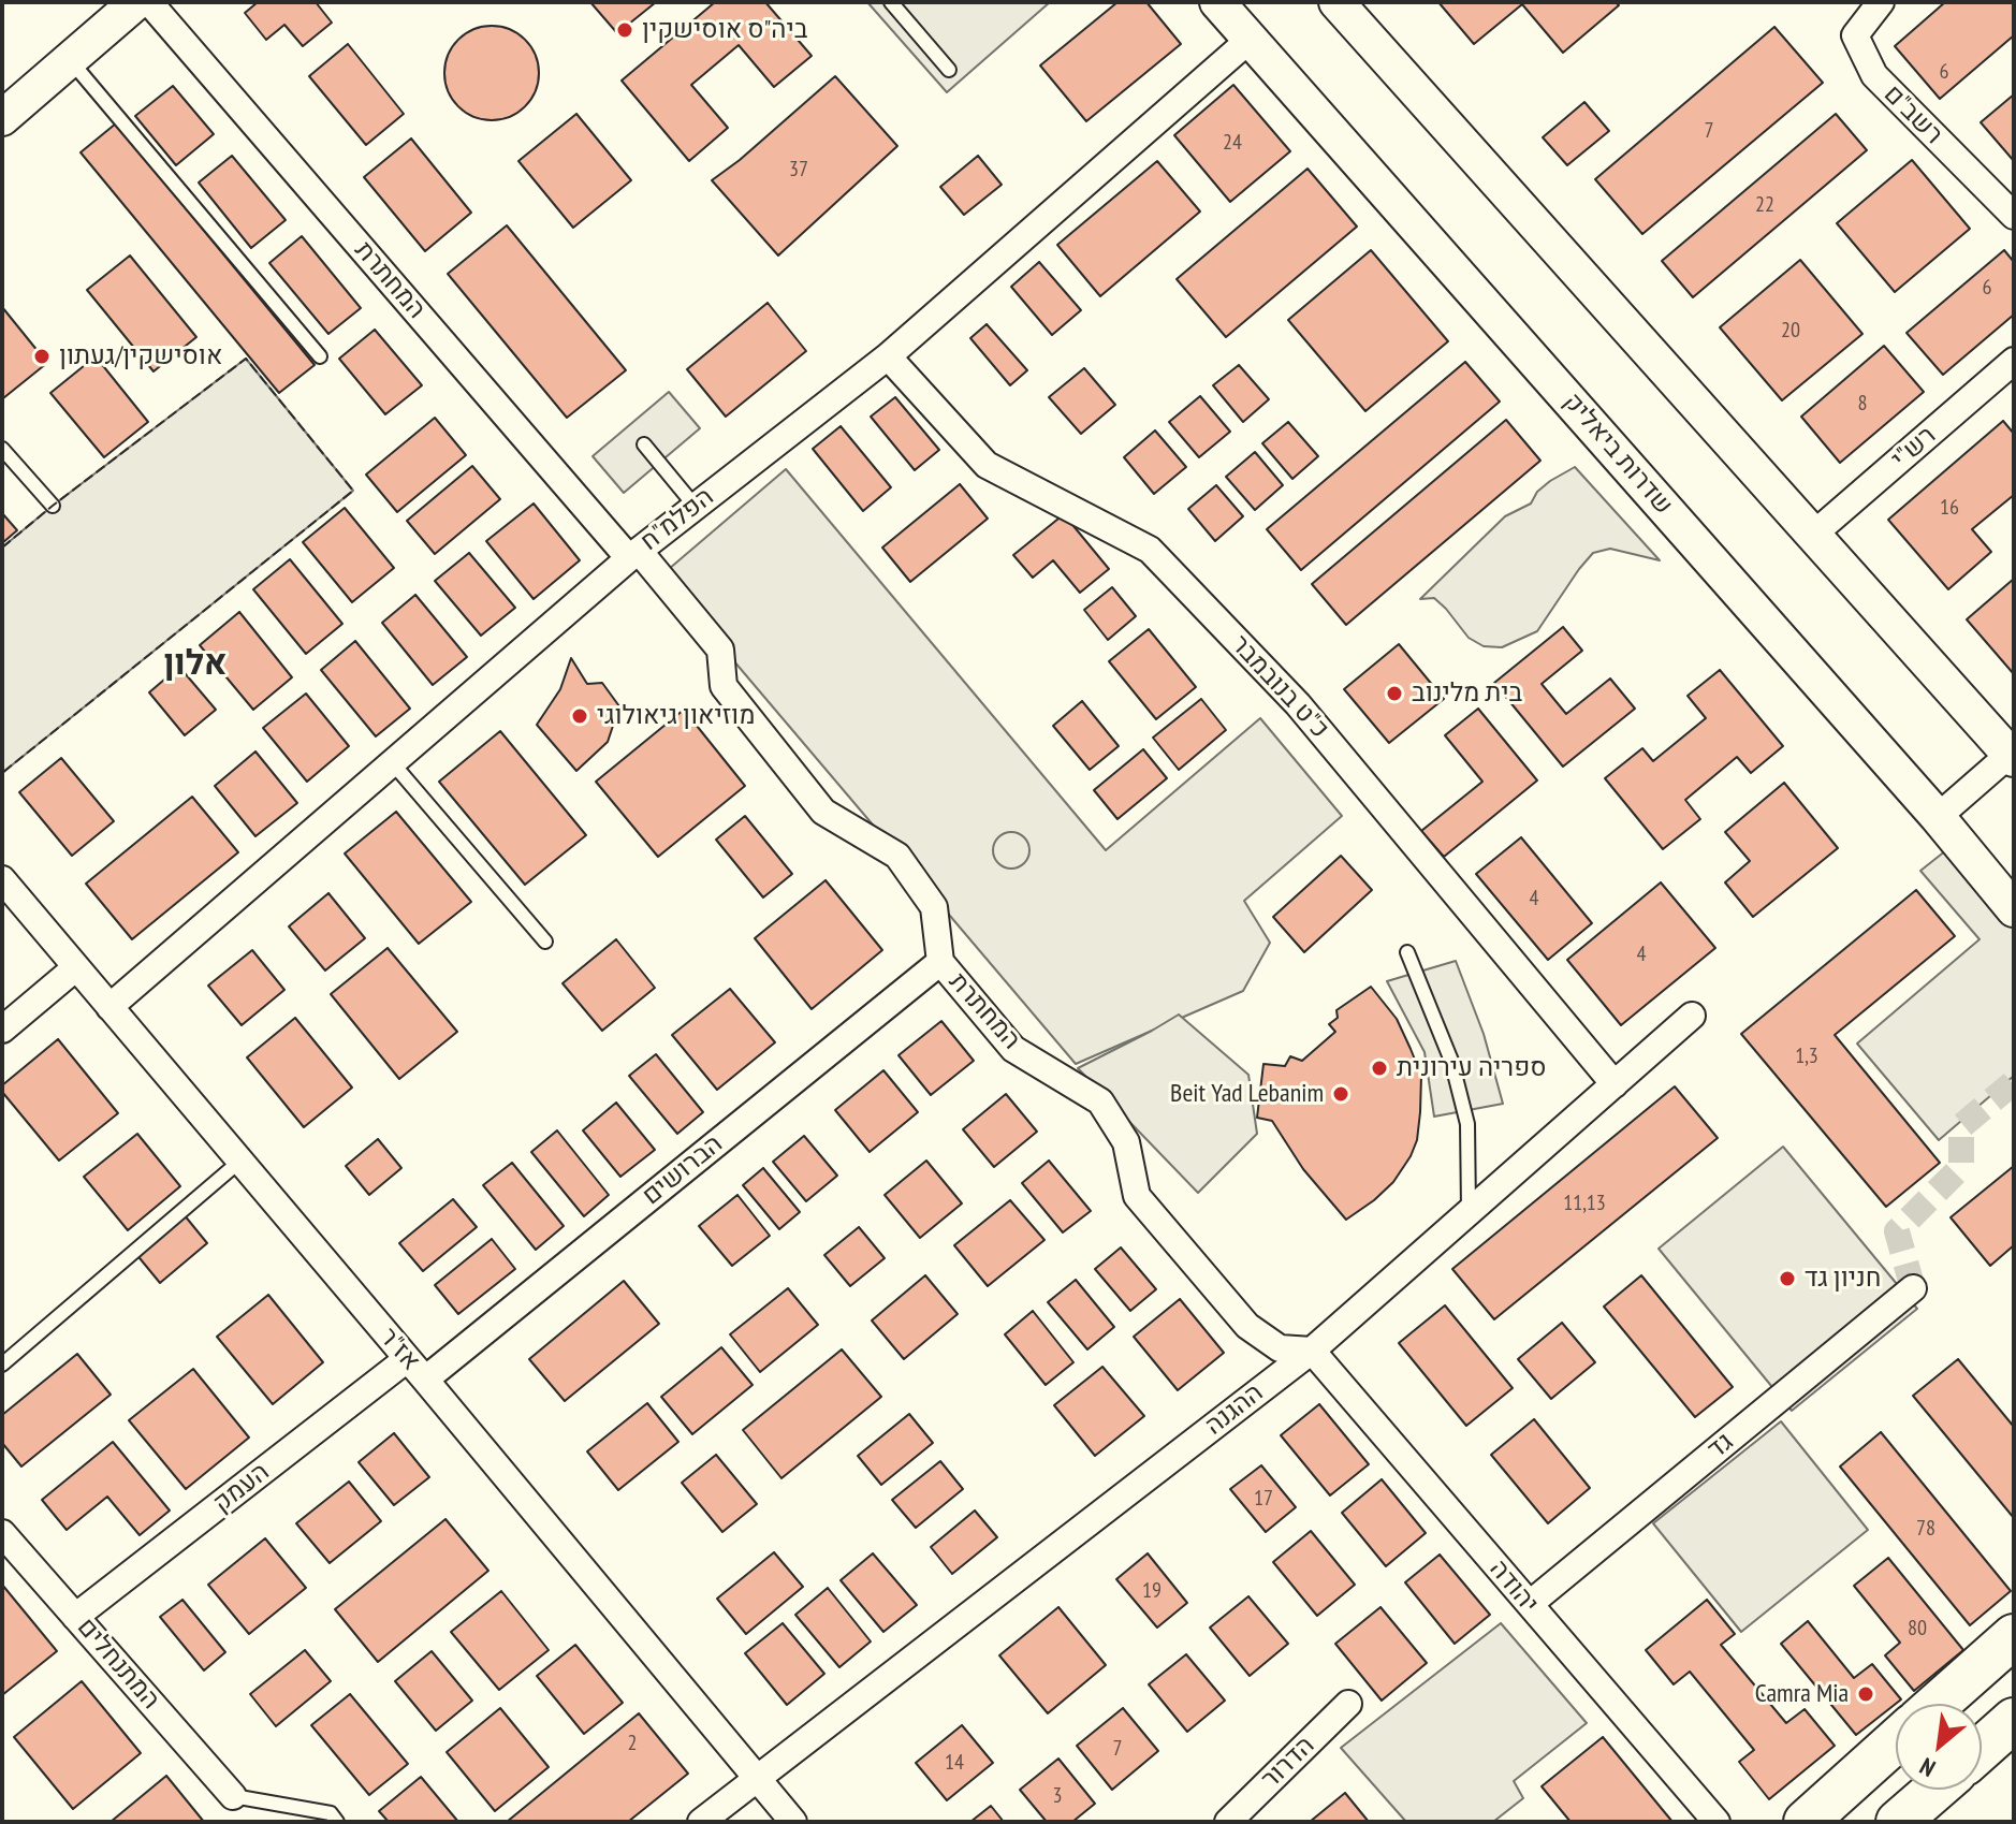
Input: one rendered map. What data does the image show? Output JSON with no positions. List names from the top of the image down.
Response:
{
  "streets": {
    "street": [
      "רשב\"ם",
      "המחתרת",
      "רש\"י",
      "שדרות ביאליק",
      "הפלמ\"ח",
      "כ\"ט בנובמבר",
      "הברושים",
      "אז\"ר",
      "ההגנה",
      "גד",
      "העמק",
      "יהודה",
      "המתנחלים",
      "הדרור"
    ]
  },
  "crossings": [
    ["המחתרת", "הפלמ\"ח"],
    ["המחתרת", "הברושים"],
    ["המחתרת", "ההגנה"],
    ["המחתרת", "יהודה"],
    ["שדרות ביאליק", "הפלמ\"ח"],
    ["הפלמ\"ח", "כ\"ט בנובמבר"],
    ["הפלמ\"ח", "אז\"ר"],
    ["כ\"ט בנובמבר", "ההגנה"],
    ["הברושים", "אז\"ר"],
    ["אז\"ר", "ההגנה"],
    ["אז\"ר", "העמק"],
    ["ההגנה", "יהודה"],
    ["גד", "יהודה"],
    ["העמק", "המתנחלים"]
  ],
  "districts": ["אלון"],
  "places": [
    "ביה\"ס אוסישקין",
    "אוסישקין/געתון",
    "בית מלינוב",
    "מוזיאון גיאולוגי",
    "ספריה עירונית",
    "Beit Yad Lebanim",
    "חניון גד",
    "Camra Mia"
  ],
  "house_numbers": [
    "6",
    "7",
    "24",
    "37",
    "22",
    "6",
    "20",
    "8",
    "16",
    "4",
    "4",
    "1,3",
    "11,13",
    "17",
    "78",
    "19",
    "80",
    "2",
    "7",
    "14",
    "3"
  ],
  "north": "bottom left"
}
